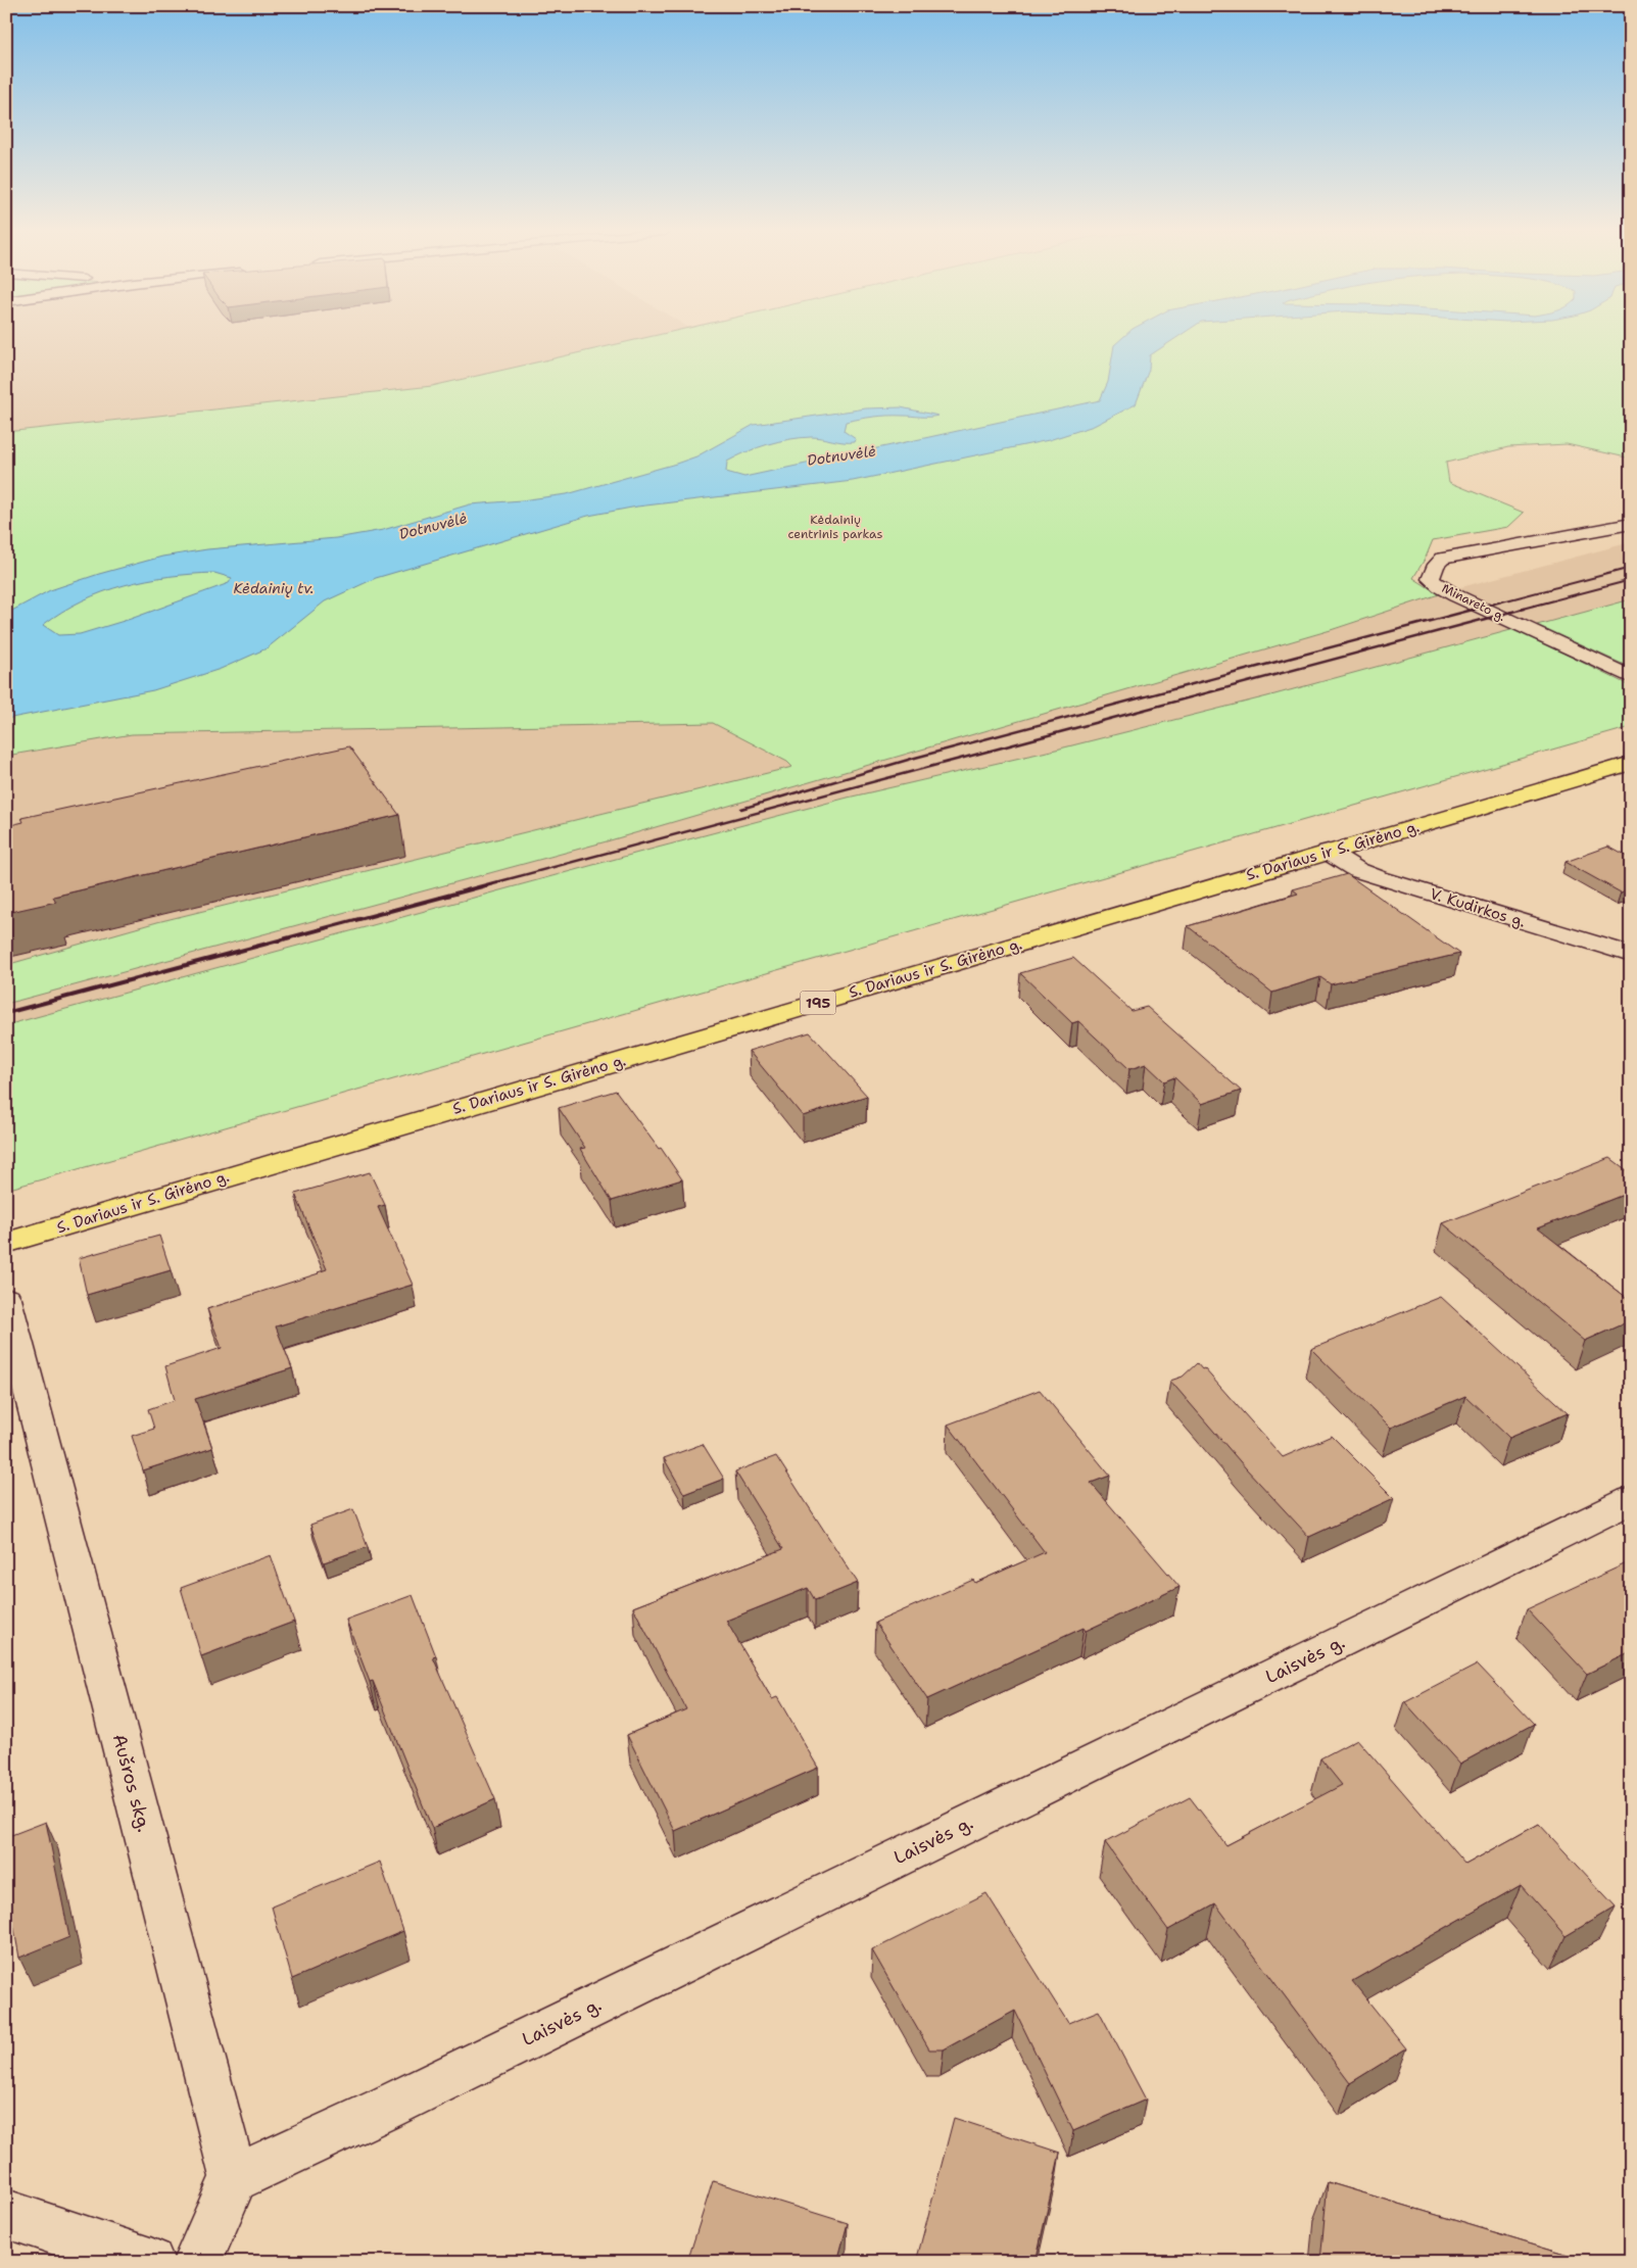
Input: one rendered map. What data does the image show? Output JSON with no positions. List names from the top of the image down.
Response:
{
  "streets": {
    "main road": ["S. Dariaus ir S. Girėno g.", "195"],
    "street": [
      "Minareto g.",
      "V. Kudirkos g.",
      "Laisvės g.",
      "Aušros skg."
    ]
  },
  "crossings": [
    ["S. Dariaus ir S. Girėno g.", "V. Kudirkos g."],
    ["Laisvės g.", "Aušros skg."]
  ],
  "water": ["Dotnuvėlė", "Kėdainių tv."],
  "parks": ["Kėdainių centrinis parkas"]
}
